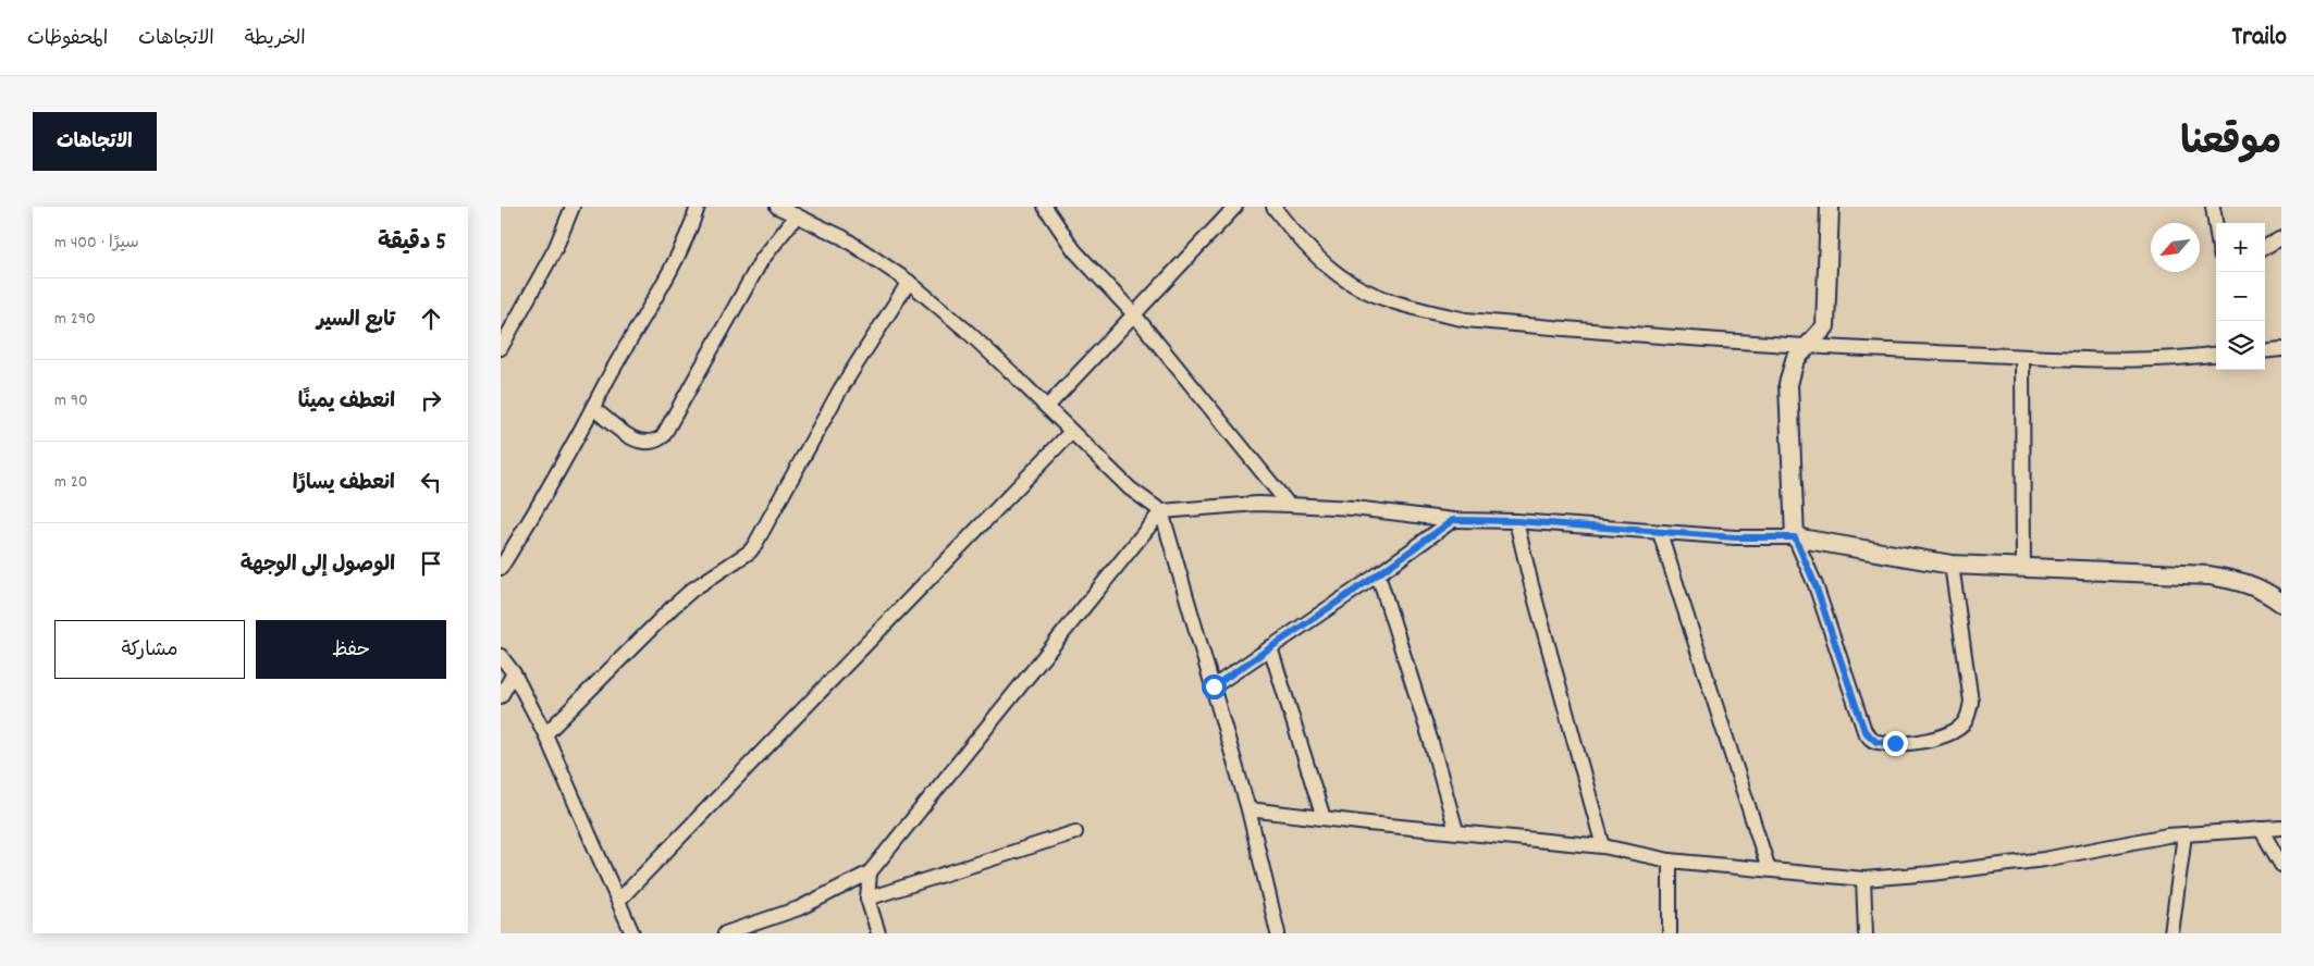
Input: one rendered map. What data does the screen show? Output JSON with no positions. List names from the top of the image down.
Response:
{
  "north": "bottom left",
  "page": {
    "header": "Trailo",
    "nav": ["الخريطة", "الاتجاهات", "المحفوظات"],
    "title": "موقعنا",
    "buttons": [
      "الاتجاهات",
      ["حفظ", "مشاركة"]
    ],
    "heading": ["5 دقيقة", "سيرًا · 400 m"],
    "map_buttons": ["+", "−"],
    "list": [
      ["تابع السير", "290 m"],
      ["انعطف يمينًا", "90 m"],
      ["انعطف يسارًا", "20 m"],
      "الوصول إلى الوجهة"
    ]
  }
}
